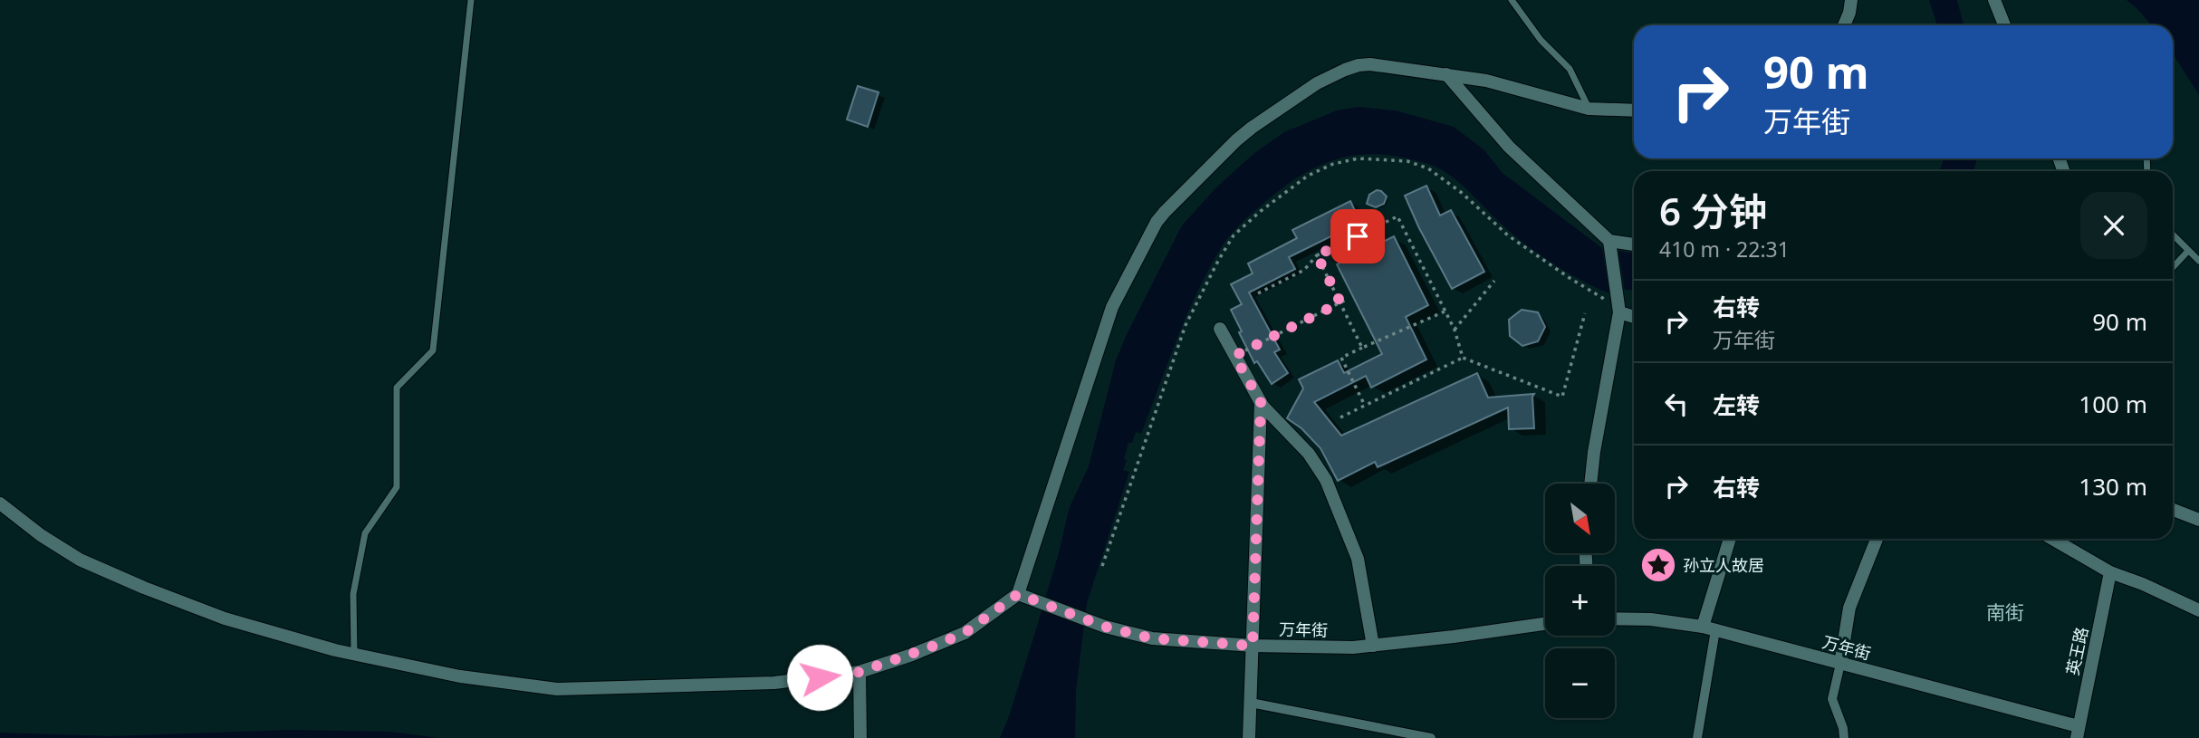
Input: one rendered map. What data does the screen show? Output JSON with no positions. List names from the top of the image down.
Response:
{
  "streets": {
    "street": ["万年街", "英王路"]
  },
  "crossings": [
    ["万年街", "英王路"]
  ],
  "districts": ["南街"],
  "places": {
    "place": ["孙立人故居"]
  },
  "north": "bottom right",
  "page": {
    "turn": ["90 m", "万年街"],
    "heading": ["6 分钟", "410 m · 22:31"],
    "list": [
      {
        "name": "右转",
        "note": "万年街",
        "value": "90 m"
      },
      {
        "name": "左转",
        "value": "100 m"
      },
      {
        "name": "右转",
        "value": "130 m"
      }
    ],
    "map_buttons": ["+", "−"]
  }
}
